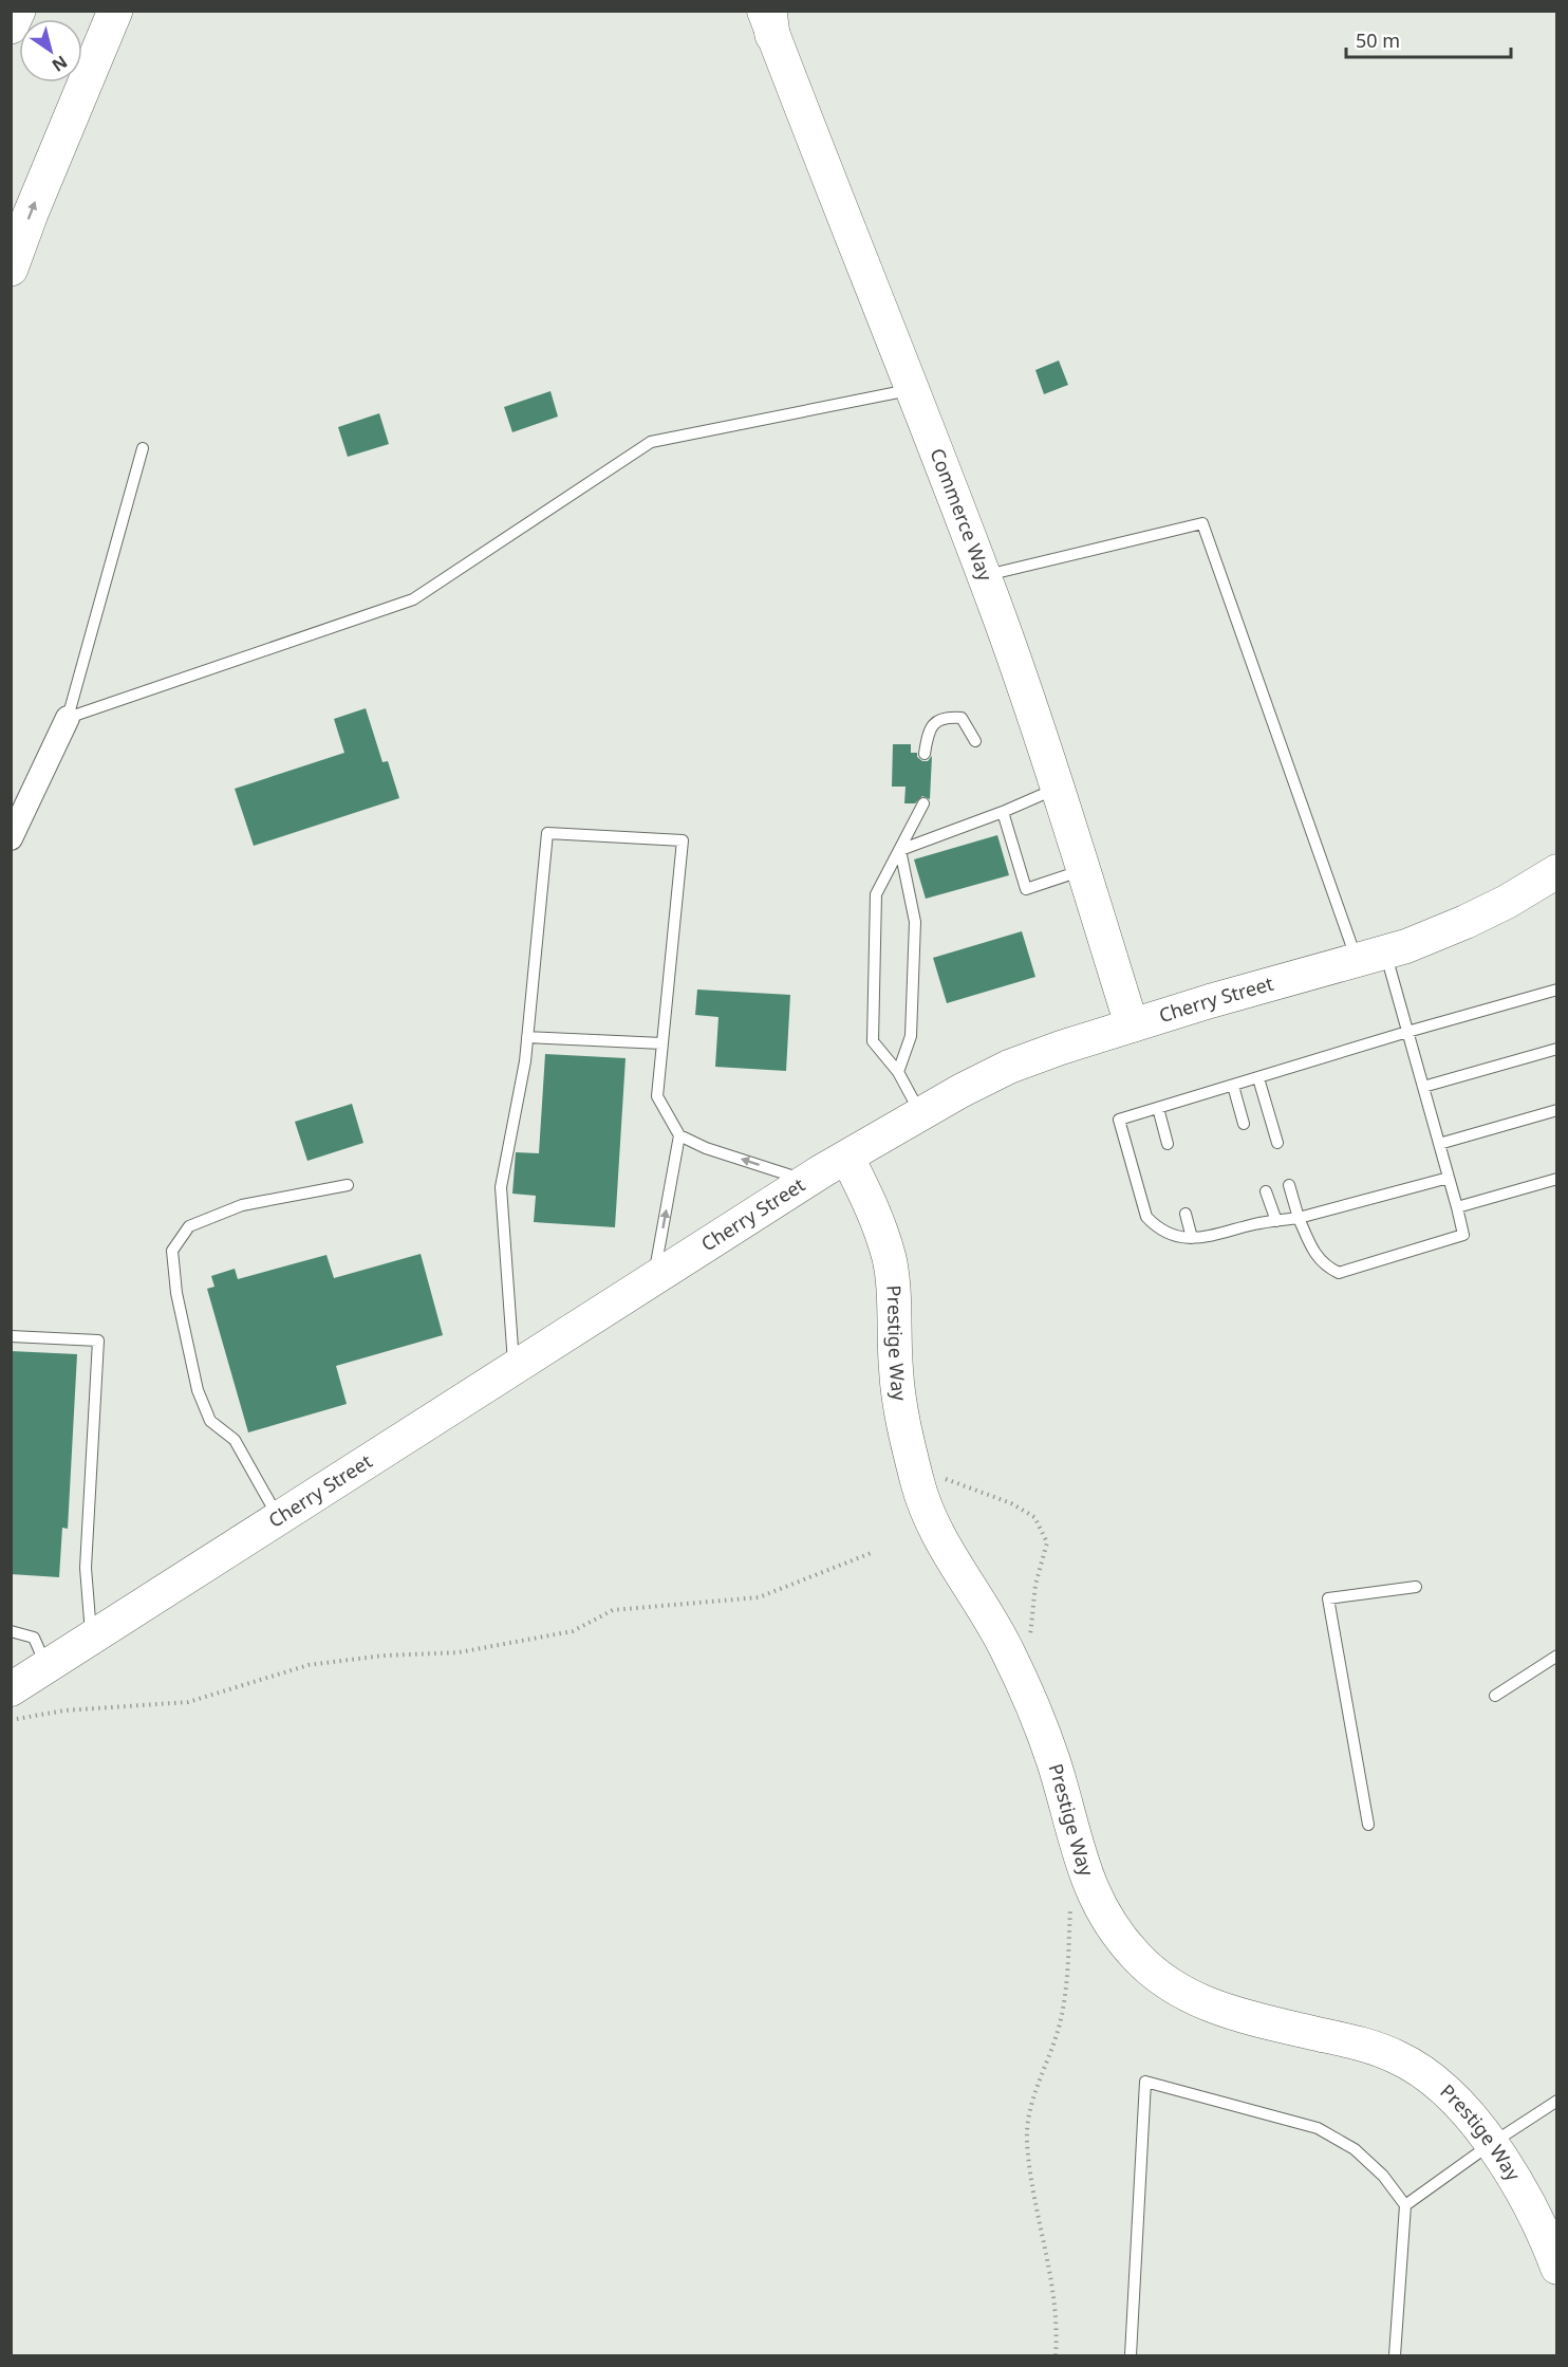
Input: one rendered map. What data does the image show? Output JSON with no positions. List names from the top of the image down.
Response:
{
  "streets": {
    "main road": ["Commerce Way", "Cherry Street", "Prestige Way"]
  },
  "crossings": [
    ["Commerce Way", "Cherry Street"],
    ["Cherry Street", "Prestige Way"]
  ],
  "scale_bar": "50 m",
  "north": "bottom right"
}
